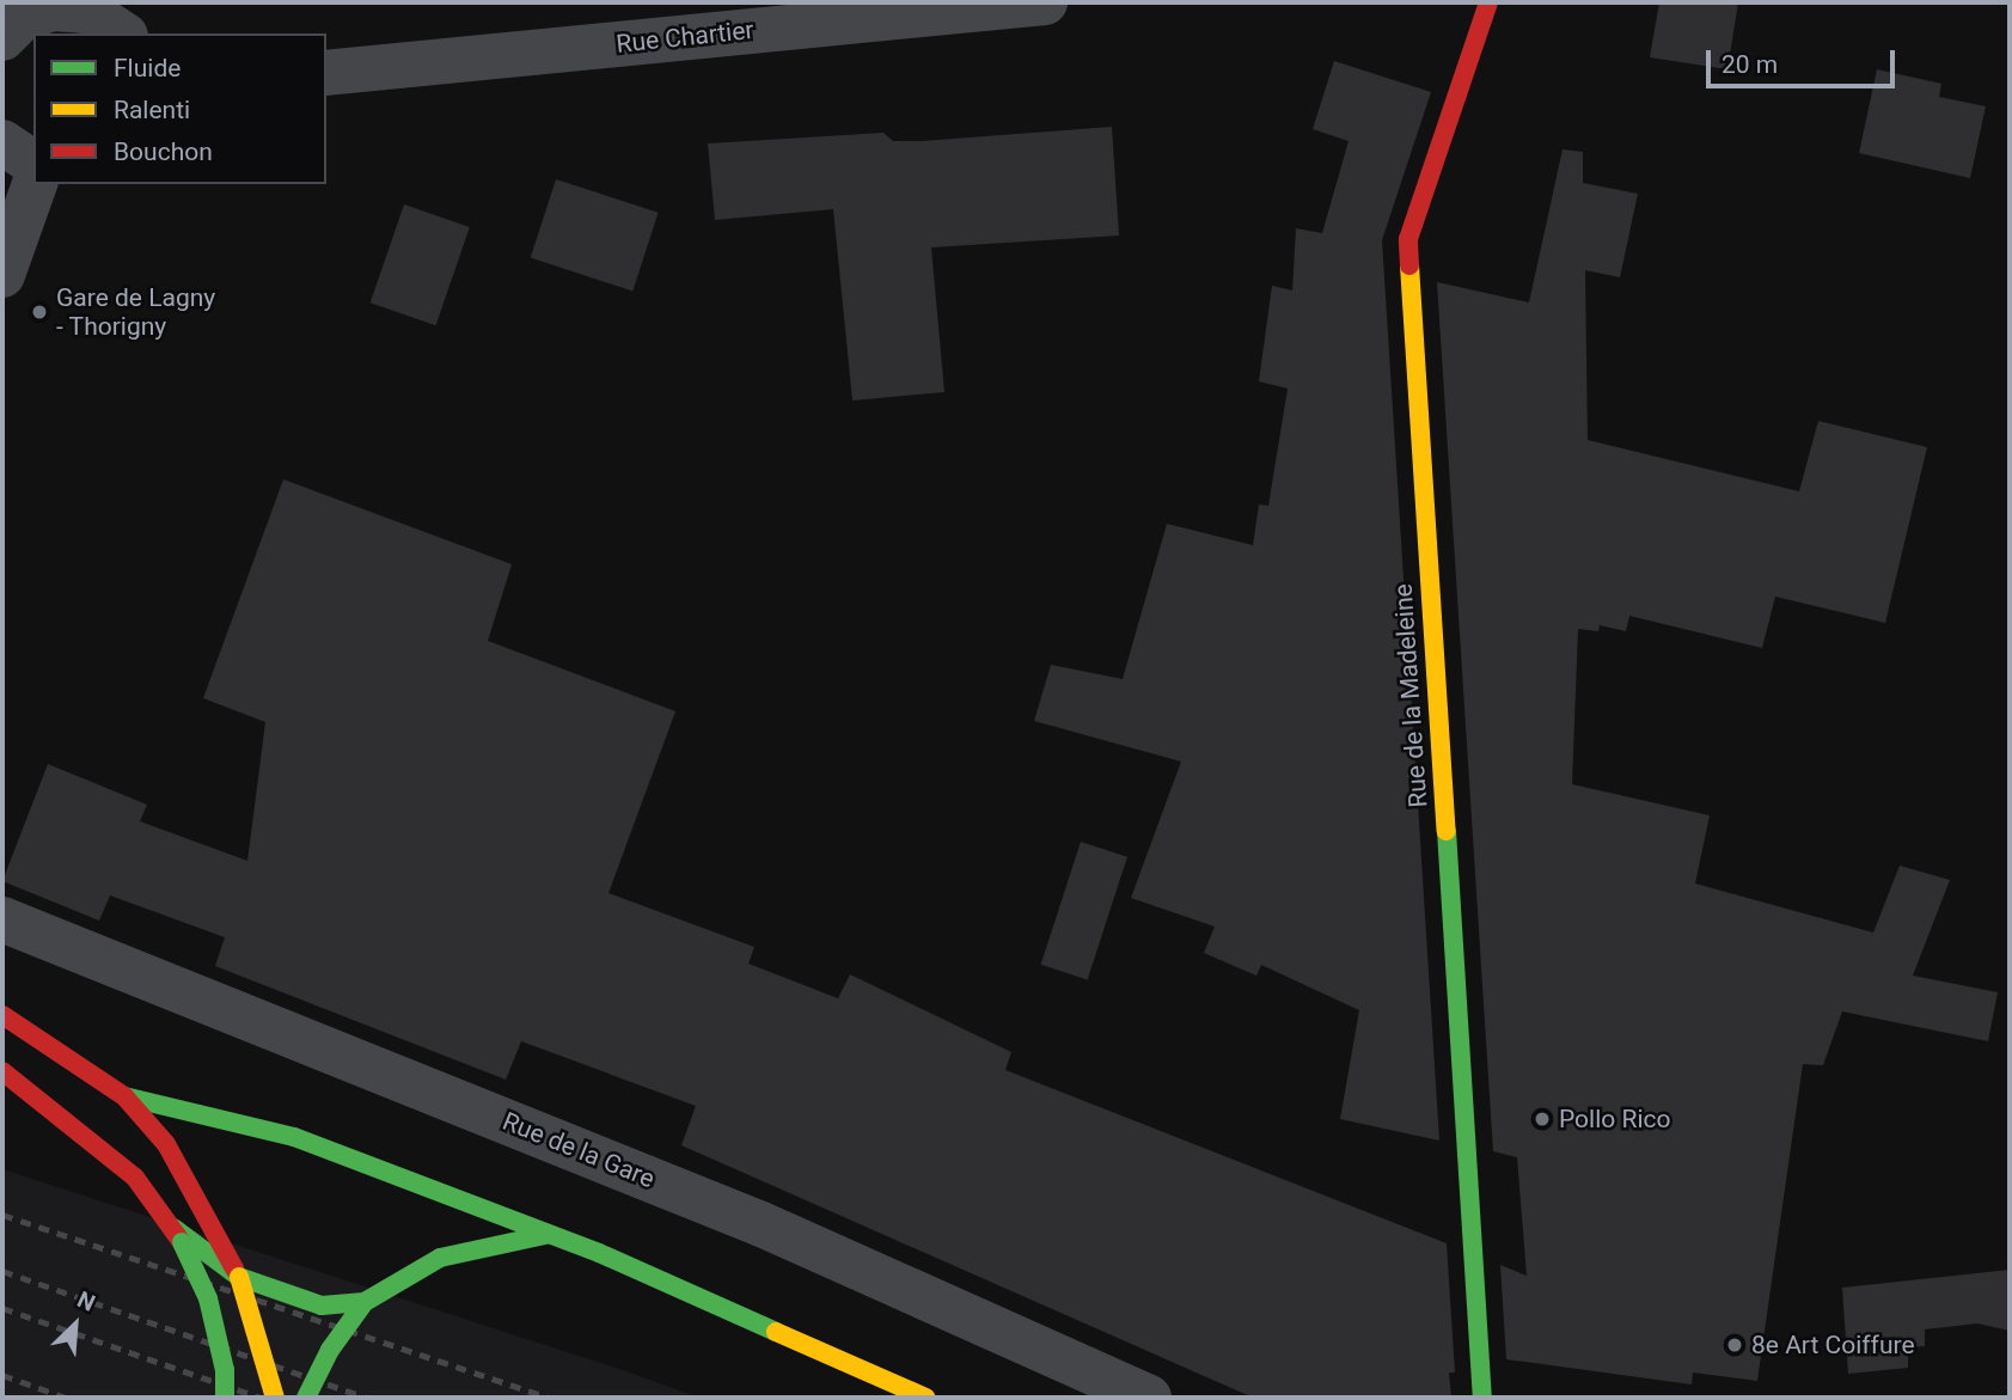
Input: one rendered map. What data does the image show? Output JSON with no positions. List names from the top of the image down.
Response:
{
  "streets": {
    "street": ["Rue Chartier", "Rue de la Madeleine", "Rue de la Gare"]
  },
  "places": ["Gare de Lagny - Thorigny", "Pollo Rico", "8e Art Coiffure"],
  "legend": ["Fluide", "Ralenti", "Bouchon"],
  "scale_bar": "20 m",
  "north": "top right"
}
